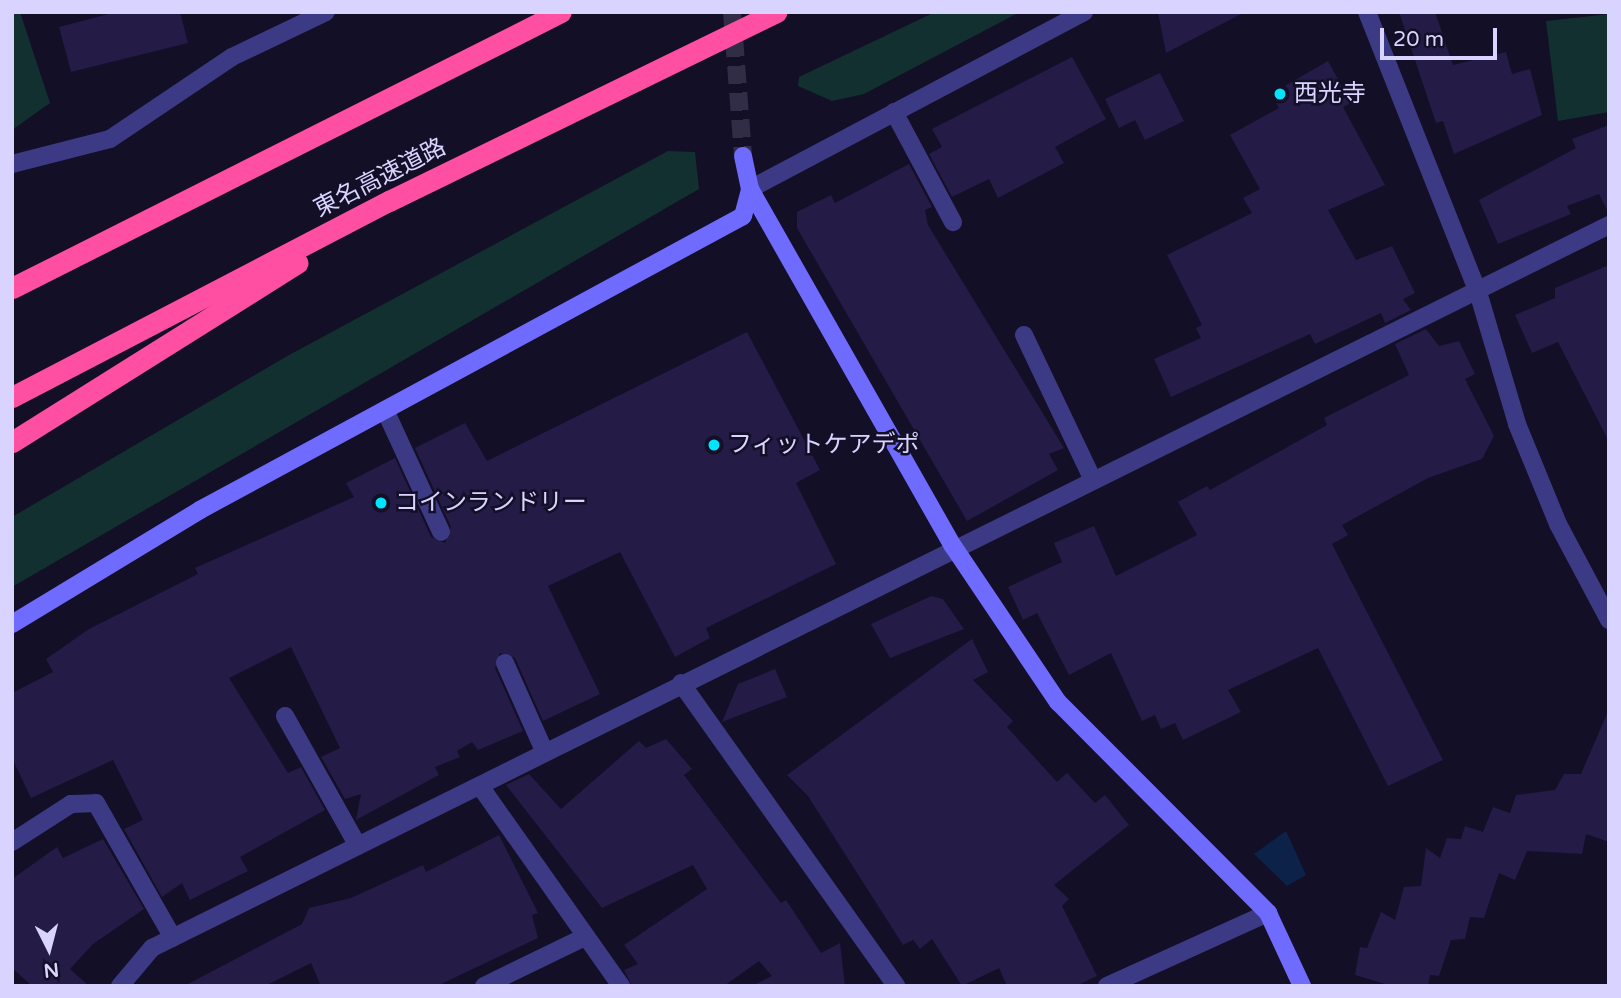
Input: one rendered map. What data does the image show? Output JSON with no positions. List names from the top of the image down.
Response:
{
  "streets": {
    "highway": ["東名高速道路"]
  },
  "places": ["西光寺", "フィットケアデポ", "コインランドリー"],
  "scale_bar": "20 m",
  "north": "bottom"
}
